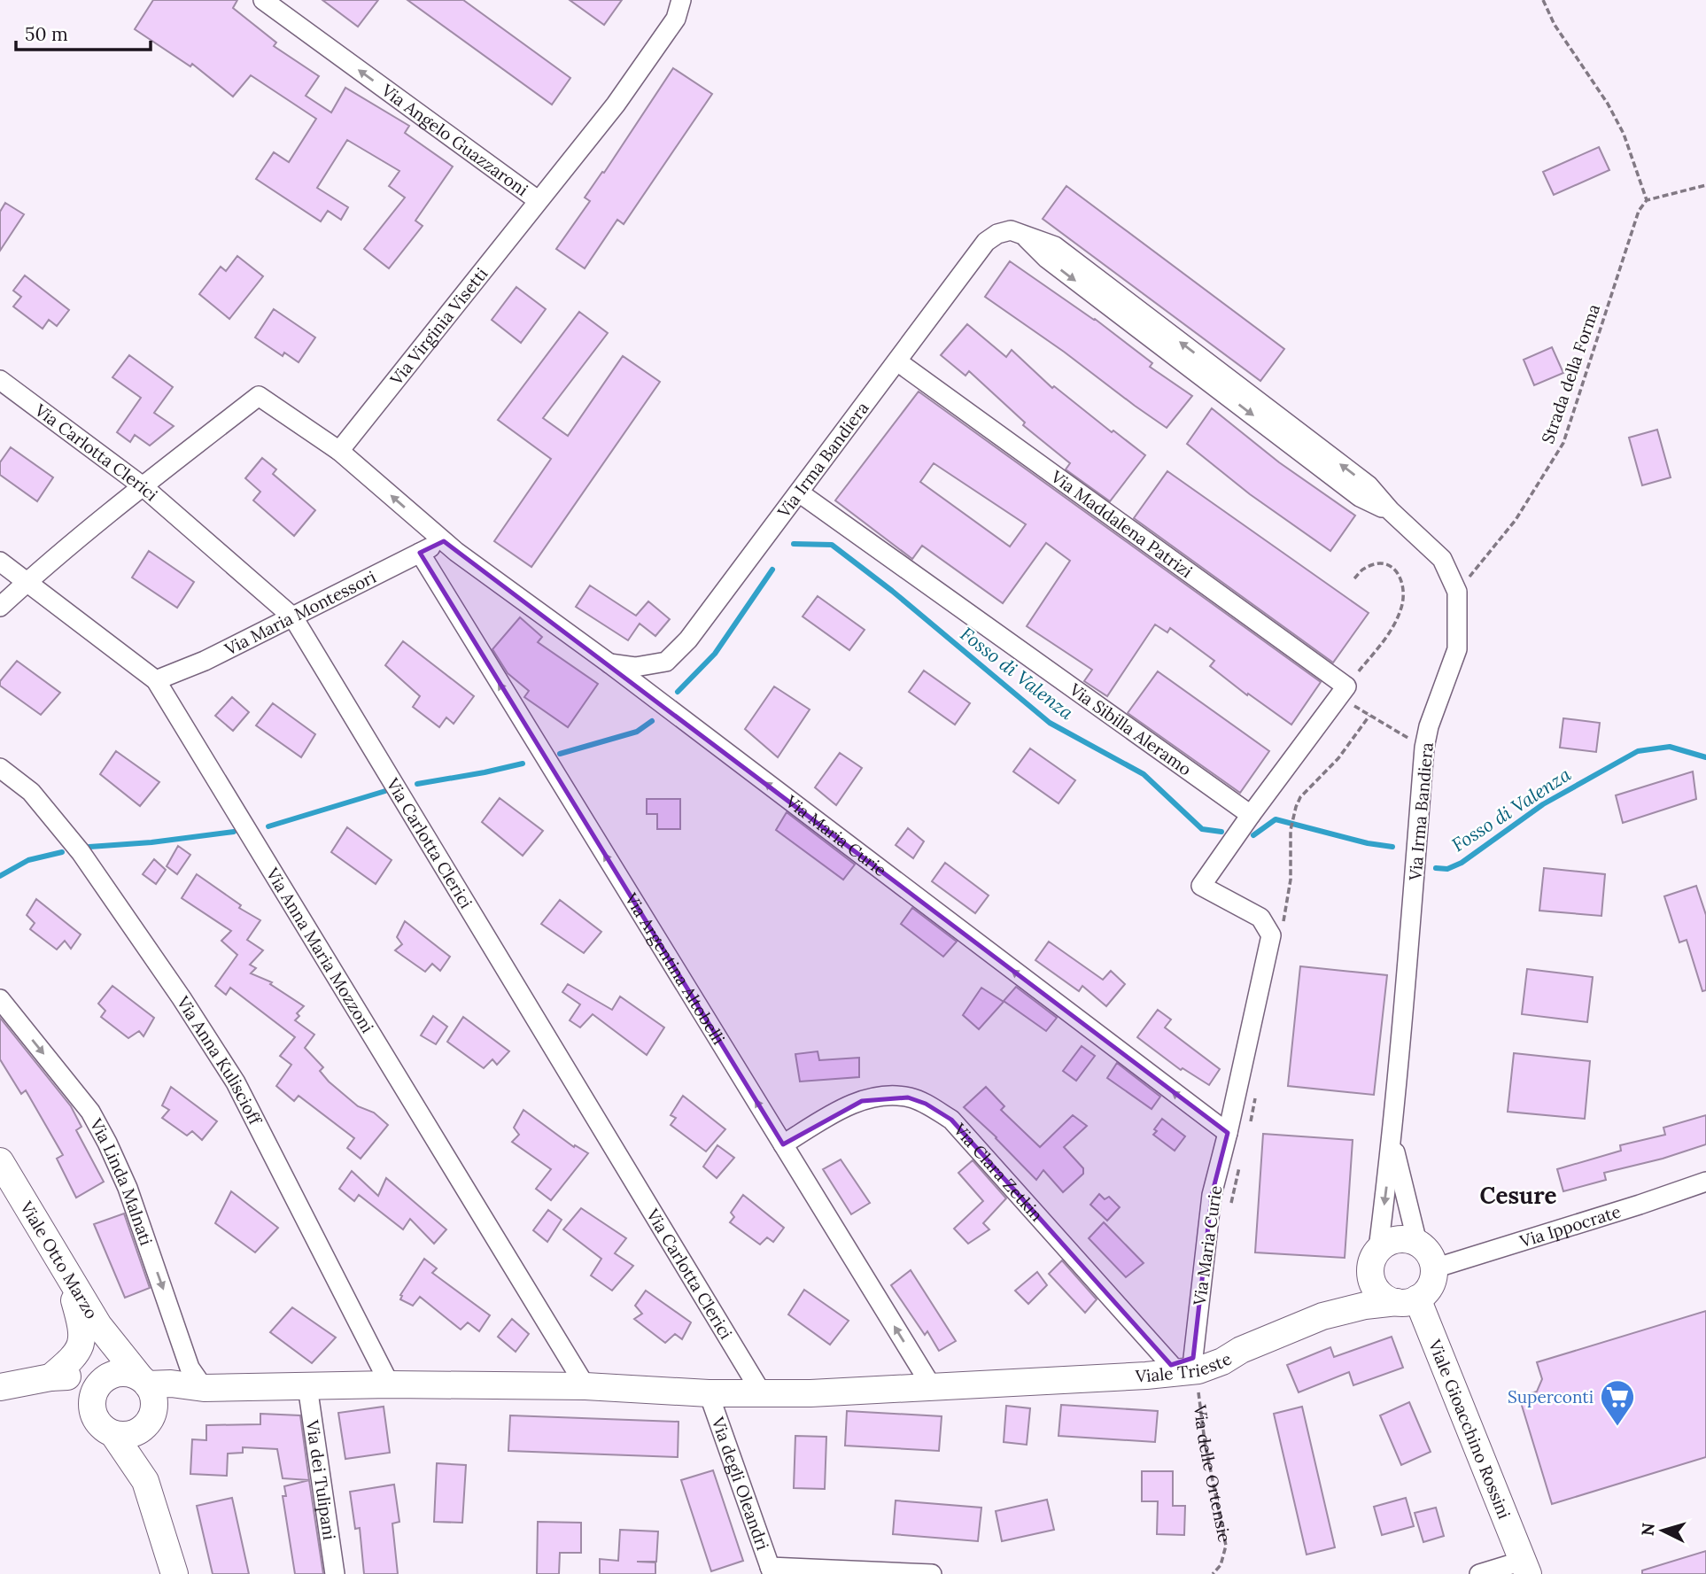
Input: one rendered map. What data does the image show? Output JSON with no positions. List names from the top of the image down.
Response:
{
  "streets": {
    "street": [
      "Via Angelo Guazzaroni",
      "Via Virginia Visetti",
      "Via Carlotta Clerici",
      "Via Irma Bandiera",
      "Via Maddalena Patrizi",
      "Via Maria Montessori",
      "Via Sibilla Aleramo",
      "Via Maria Curie",
      "Via Anna Maria Mozzoni",
      "Via Argentina Altobelli",
      "Via Anna Kuliscioff",
      "Via Clara Zetkin",
      "Via Linda Malnati",
      "Via Ippocrate",
      "Viale Otto Marzo",
      "Viale Trieste",
      "Viale Gioacchino Rossini",
      "Via dei Tulipani",
      "Via degli Oleandri"
    ],
    "path": ["Strada della Forma", "Via delle Ortensie"]
  },
  "crossings": [
    ["Via Angelo Guazzaroni", "Via Virginia Visetti"],
    ["Strada della Forma", "Via Irma Bandiera"],
    ["Via Carlotta Clerici", "Via Maria Montessori"],
    ["Via Irma Bandiera", "Via Maddalena Patrizi"],
    ["Via Irma Bandiera", "Via Sibilla Aleramo"],
    ["Via Irma Bandiera", "Via Maria Curie"],
    ["Via Irma Bandiera", "Via Ippocrate"],
    ["Via Irma Bandiera", "Viale Trieste"],
    ["Via Irma Bandiera", "Viale Gioacchino Rossini"],
    ["Via Maria Montessori", "Via Maria Curie"],
    ["Via Maria Montessori", "Via Anna Maria Mozzoni"],
    ["Via Maria Montessori", "Via Argentina Altobelli"],
    ["Via Sibilla Aleramo", "Via Maria Curie"],
    ["Via Maria Curie", "Via Clara Zetkin"],
    ["Via Maria Curie", "Viale Trieste"],
    ["Via Maria Curie", "Via delle Ortensie"],
    ["Via Argentina Altobelli", "Via Clara Zetkin"],
    ["Via Argentina Altobelli", "Viale Trieste"],
    ["Via Clara Zetkin", "Viale Trieste"],
    ["Via Clara Zetkin", "Via delle Ortensie"],
    ["Via Ippocrate", "Viale Trieste"],
    ["Via Ippocrate", "Viale Gioacchino Rossini"],
    ["Viale Trieste", "Viale Gioacchino Rossini"],
    ["Viale Trieste", "Via delle Ortensie"]
  ],
  "one_way": [
    "Via Angelo Guazzaroni",
    "Via Maria Curie",
    "Via Argentina Altobelli",
    "Via Linda Malnati"
  ],
  "districts": ["Cesure"],
  "water": ["Fosso di Valenza"],
  "places": {
    "supermarket": ["Superconti"]
  },
  "scale_bar": "50 m",
  "north": "left"
}
